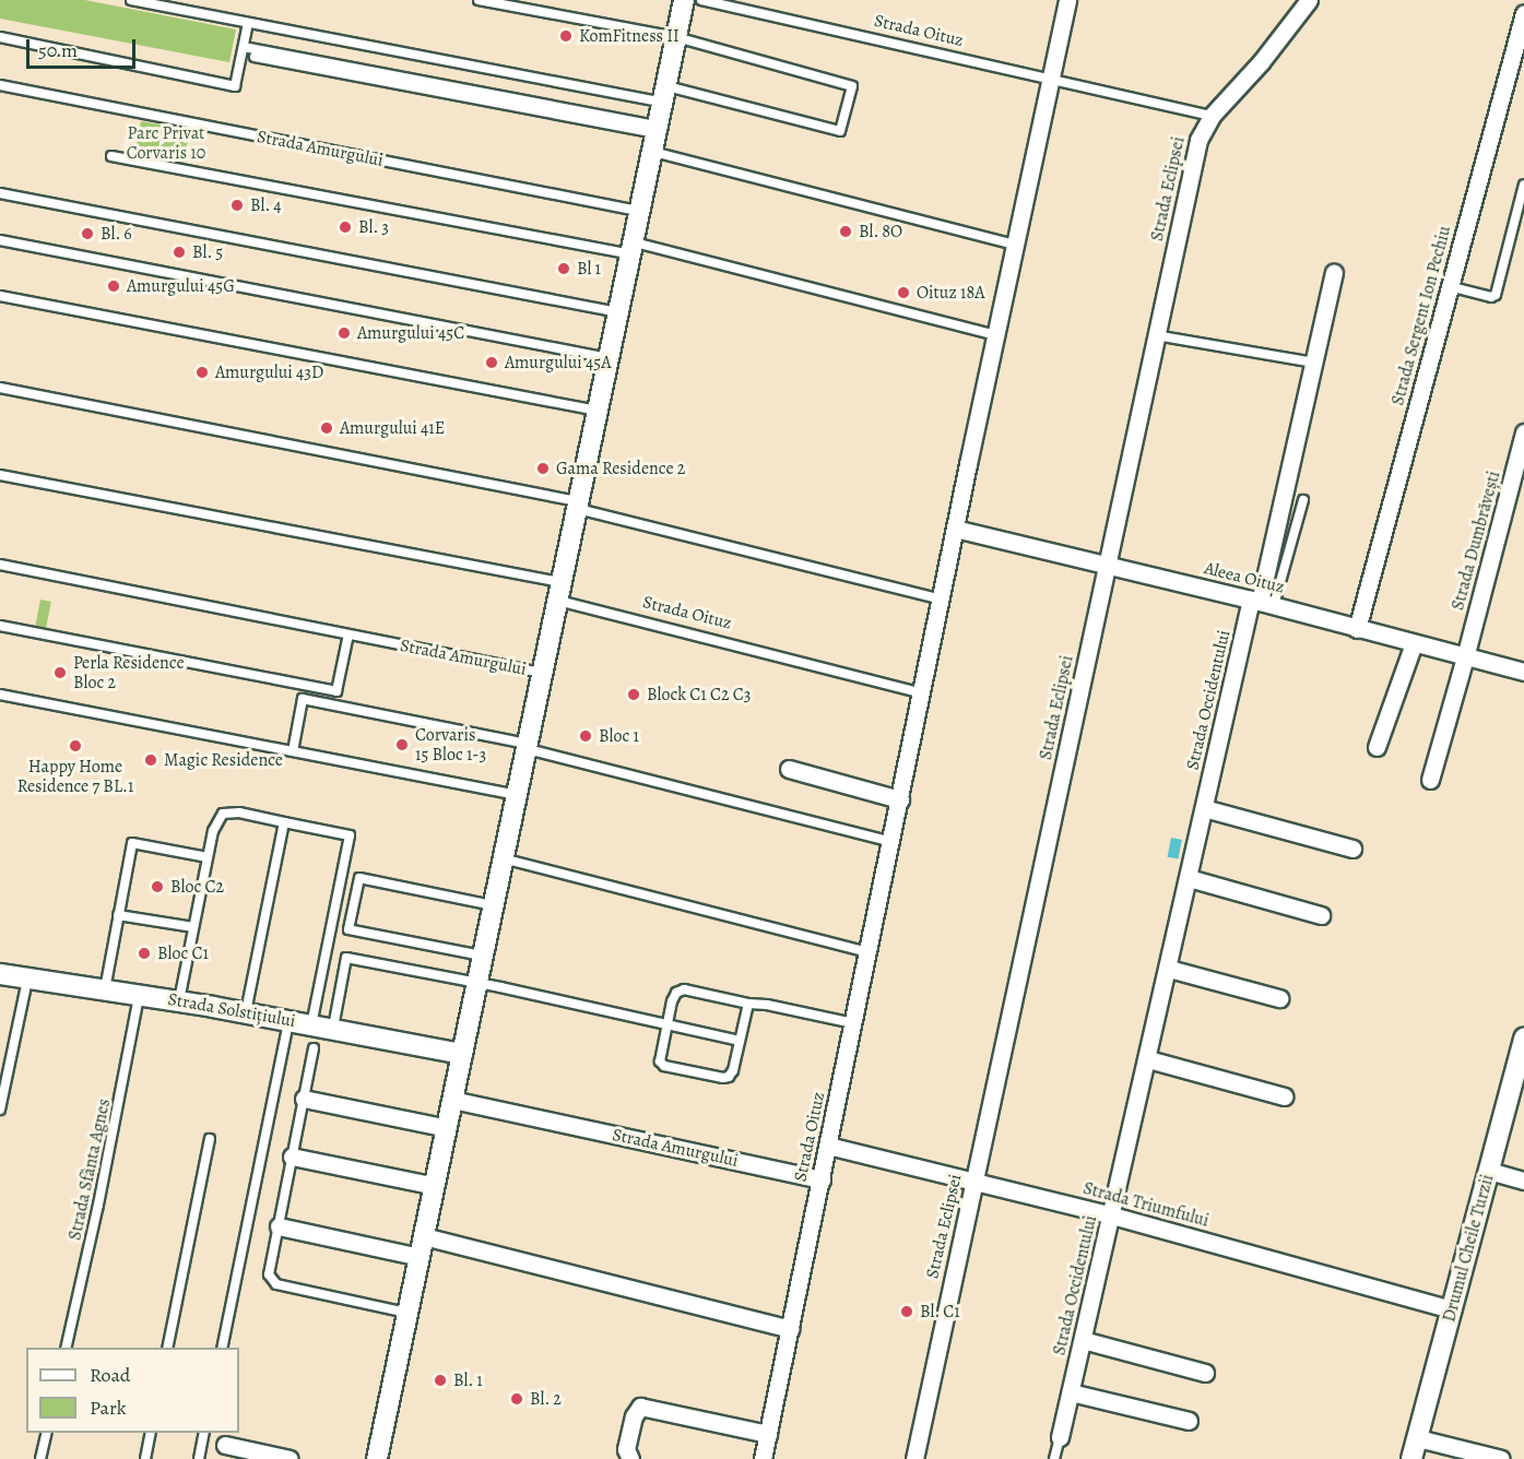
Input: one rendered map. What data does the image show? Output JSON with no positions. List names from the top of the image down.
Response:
{
  "streets": {
    "street": [
      "Strada Oituz",
      "Strada Amurgului",
      "Strada Eclipsei",
      "Strada Sergent Ion Pechiu",
      "Strada Dumbrăvești",
      "Aleea Oituz",
      "Strada Occidentului",
      "Strada Solstițiului",
      "Strada Triumfului",
      "Drumul Cheile Turzii"
    ],
    "lane": ["Strada Sfânta Agnes"]
  },
  "crossings": [
    ["Strada Oituz", "Strada Amurgului"],
    ["Strada Oituz", "Aleea Oituz"],
    ["Strada Oituz", "Strada Triumfului"],
    ["Strada Amurgului", "Strada Solstițiului"],
    ["Strada Eclipsei", "Aleea Oituz"],
    ["Strada Eclipsei", "Strada Triumfului"],
    ["Strada Sergent Ion Pechiu", "Aleea Oituz"],
    ["Strada Dumbrăvești", "Aleea Oituz"],
    ["Aleea Oituz", "Strada Occidentului"],
    ["Strada Occidentului", "Strada Triumfului"],
    ["Strada Solstițiului", "Strada Sfânta Agnes"],
    ["Strada Triumfului", "Drumul Cheile Turzii"]
  ],
  "parks": ["Parc Privat Corvaris 10"],
  "places": [
    "KomFitness II",
    "Bl. 4",
    "Bl. 3",
    "Bl. 8O",
    "Bl. 6",
    "Bl. 5",
    "Bl 1",
    "Amurgului 45G",
    "Oituz 18A",
    "Amurgului 45C",
    "Amurgului 45A",
    "Amurgului 43D",
    "Amurgului 41E",
    "Gama Residence 2",
    "Perla Residence Bloc 2",
    "Block C1 C2 C3",
    "Bloc 1",
    "Corvaris 15 Bloc 1-3",
    "Happy Home Residence 7 BL.1",
    "Magic Residence",
    "Bloc C2",
    "Bloc C1",
    "Bl. C1",
    "Bl. 1",
    "Bl. 2"
  ],
  "legend": ["Road", "Park"],
  "scale_bar": "50 m"
}
